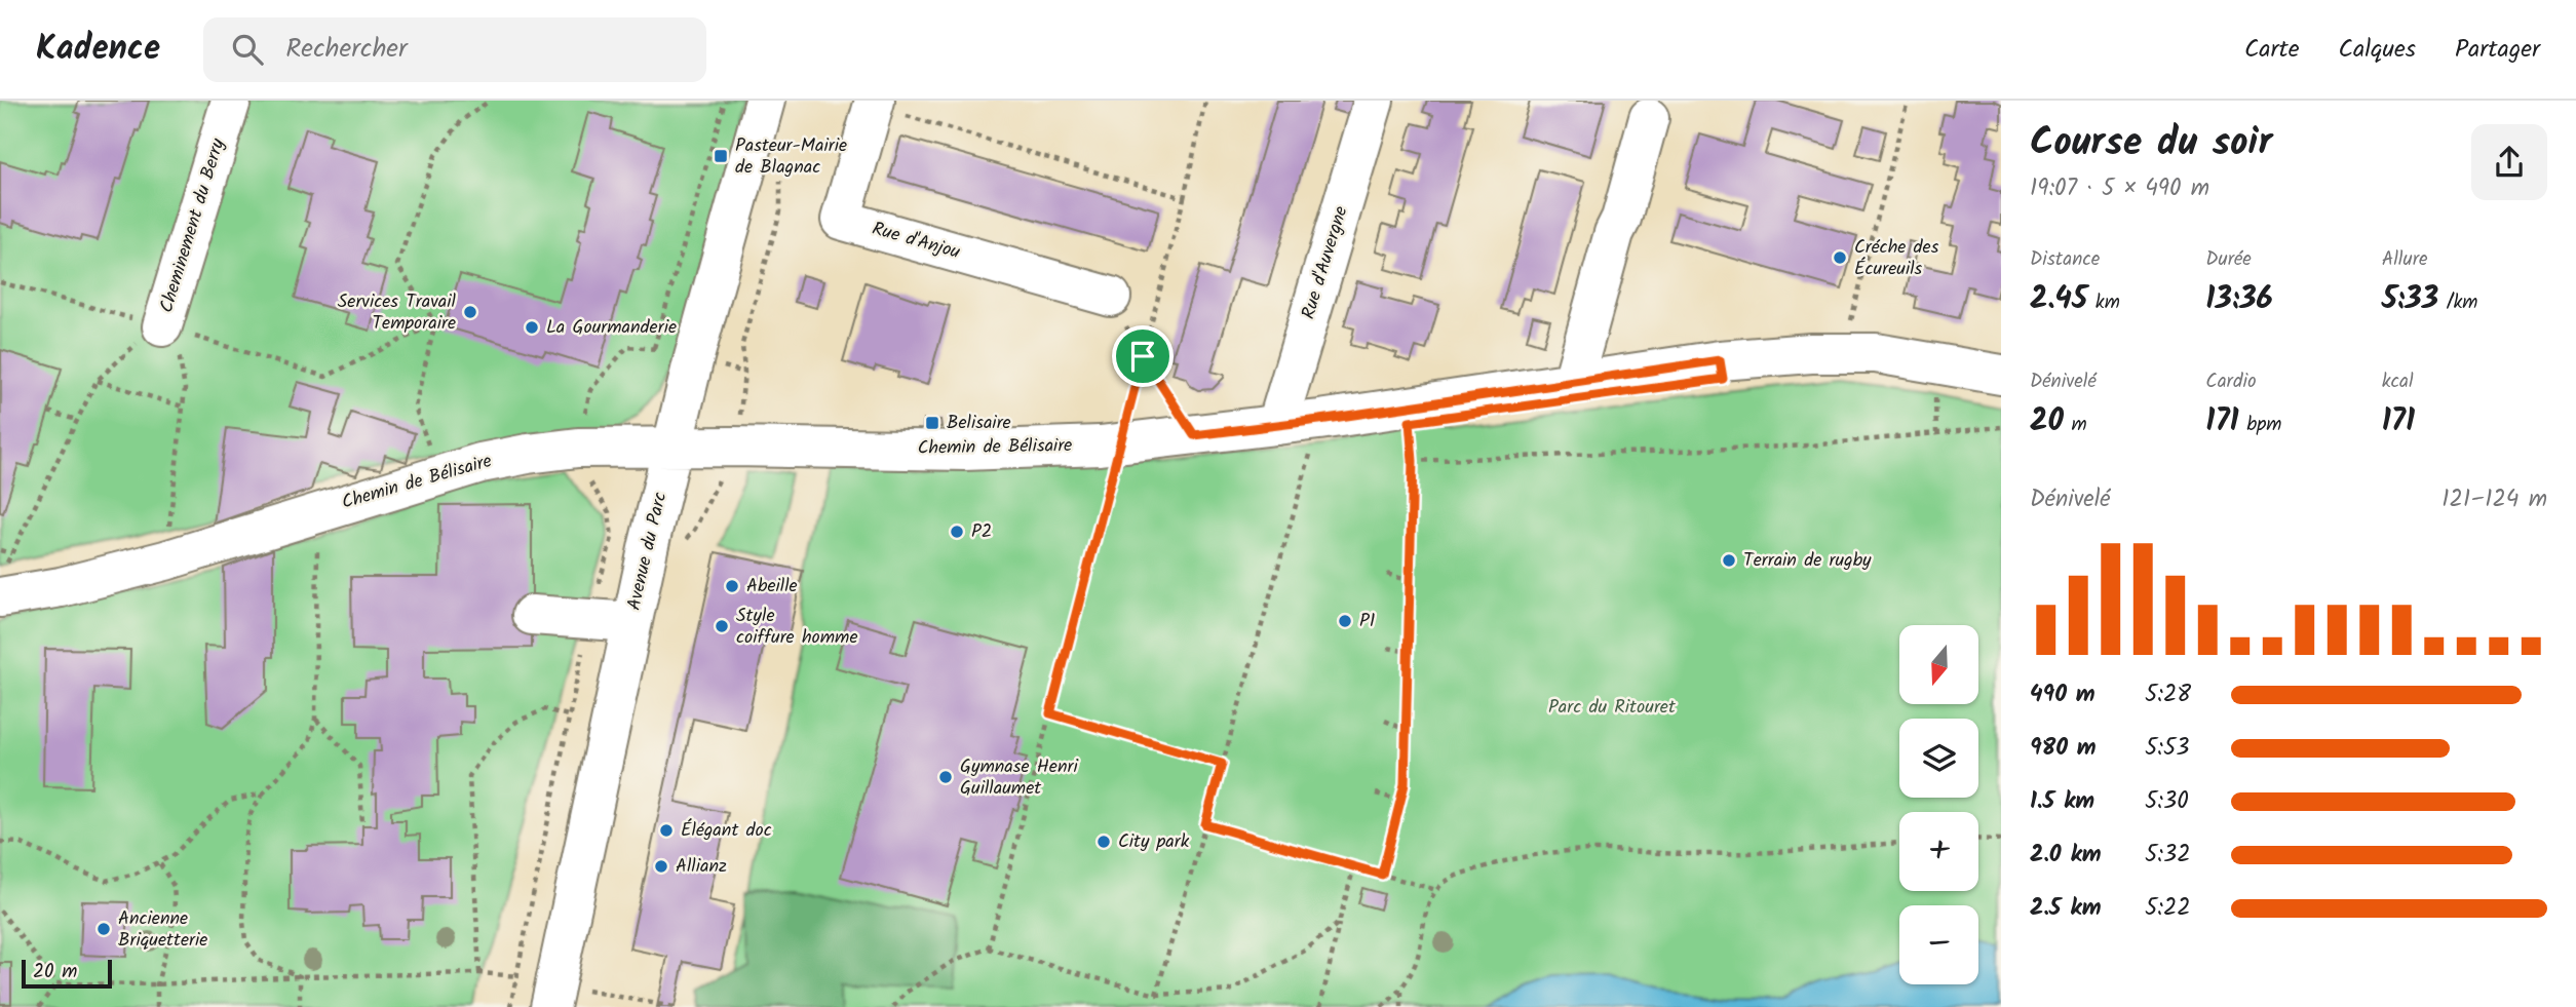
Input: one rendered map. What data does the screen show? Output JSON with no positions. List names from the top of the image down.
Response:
{
  "streets": {
    "street": [
      "Cheminement du Berry",
      "Rue d'Anjou",
      "Rue d'Auvergne",
      "Chemin de Bélisaire",
      "Avenue du Parc"
    ]
  },
  "crossings": [
    ["Cheminement du Berry", "Chemin de Bélisaire"],
    ["Rue d'Auvergne", "Chemin de Bélisaire"],
    ["Chemin de Bélisaire", "Avenue du Parc"]
  ],
  "parks": ["Parc du Ritouret"],
  "places": {
    "transit": ["Pasteur-Mairie de Blagnac", "Belisaire"],
    "other": [
      "Créche des Écureuils",
      "Services Travail Temporaire",
      "La Gourmanderie",
      "P2",
      "Terrain de rugby",
      "Abeille",
      "P1",
      "Style coiffure homme",
      "Gymnase Henri Guillaumet",
      "Élégant doc",
      "City park",
      "Allianz",
      "Ancienne Briquetterie"
    ]
  },
  "scale_bar": "20 m",
  "north": "bottom",
  "page": {
    "header": "Kadence",
    "search": "Rechercher",
    "nav": ["Carte", "Calques", "Partager"],
    "heading": ["Course du soir", "19:07 · 5 × 490 m"],
    "stats": [
      ["Distance", "2.45 km"],
      ["Durée", "13:36"],
      ["Allure", "5:33 /km"],
      ["Dénivelé", "20 m"],
      ["Cardio", "171 bpm"],
      ["kcal", "171"]
    ],
    "chart": ["Dénivelé", "121–124 m"],
    "map_buttons": ["+", "−"],
    "list": [
      {
        "name": "490 m",
        "note": "5:28"
      },
      {
        "name": "980 m",
        "note": "5:53"
      },
      {
        "name": "1.5 km",
        "note": "5:30"
      },
      {
        "name": "2.0 km",
        "note": "5:32"
      },
      {
        "name": "2.5 km",
        "note": "5:22"
      }
    ],
    "scale": "20 m"
  }
}
